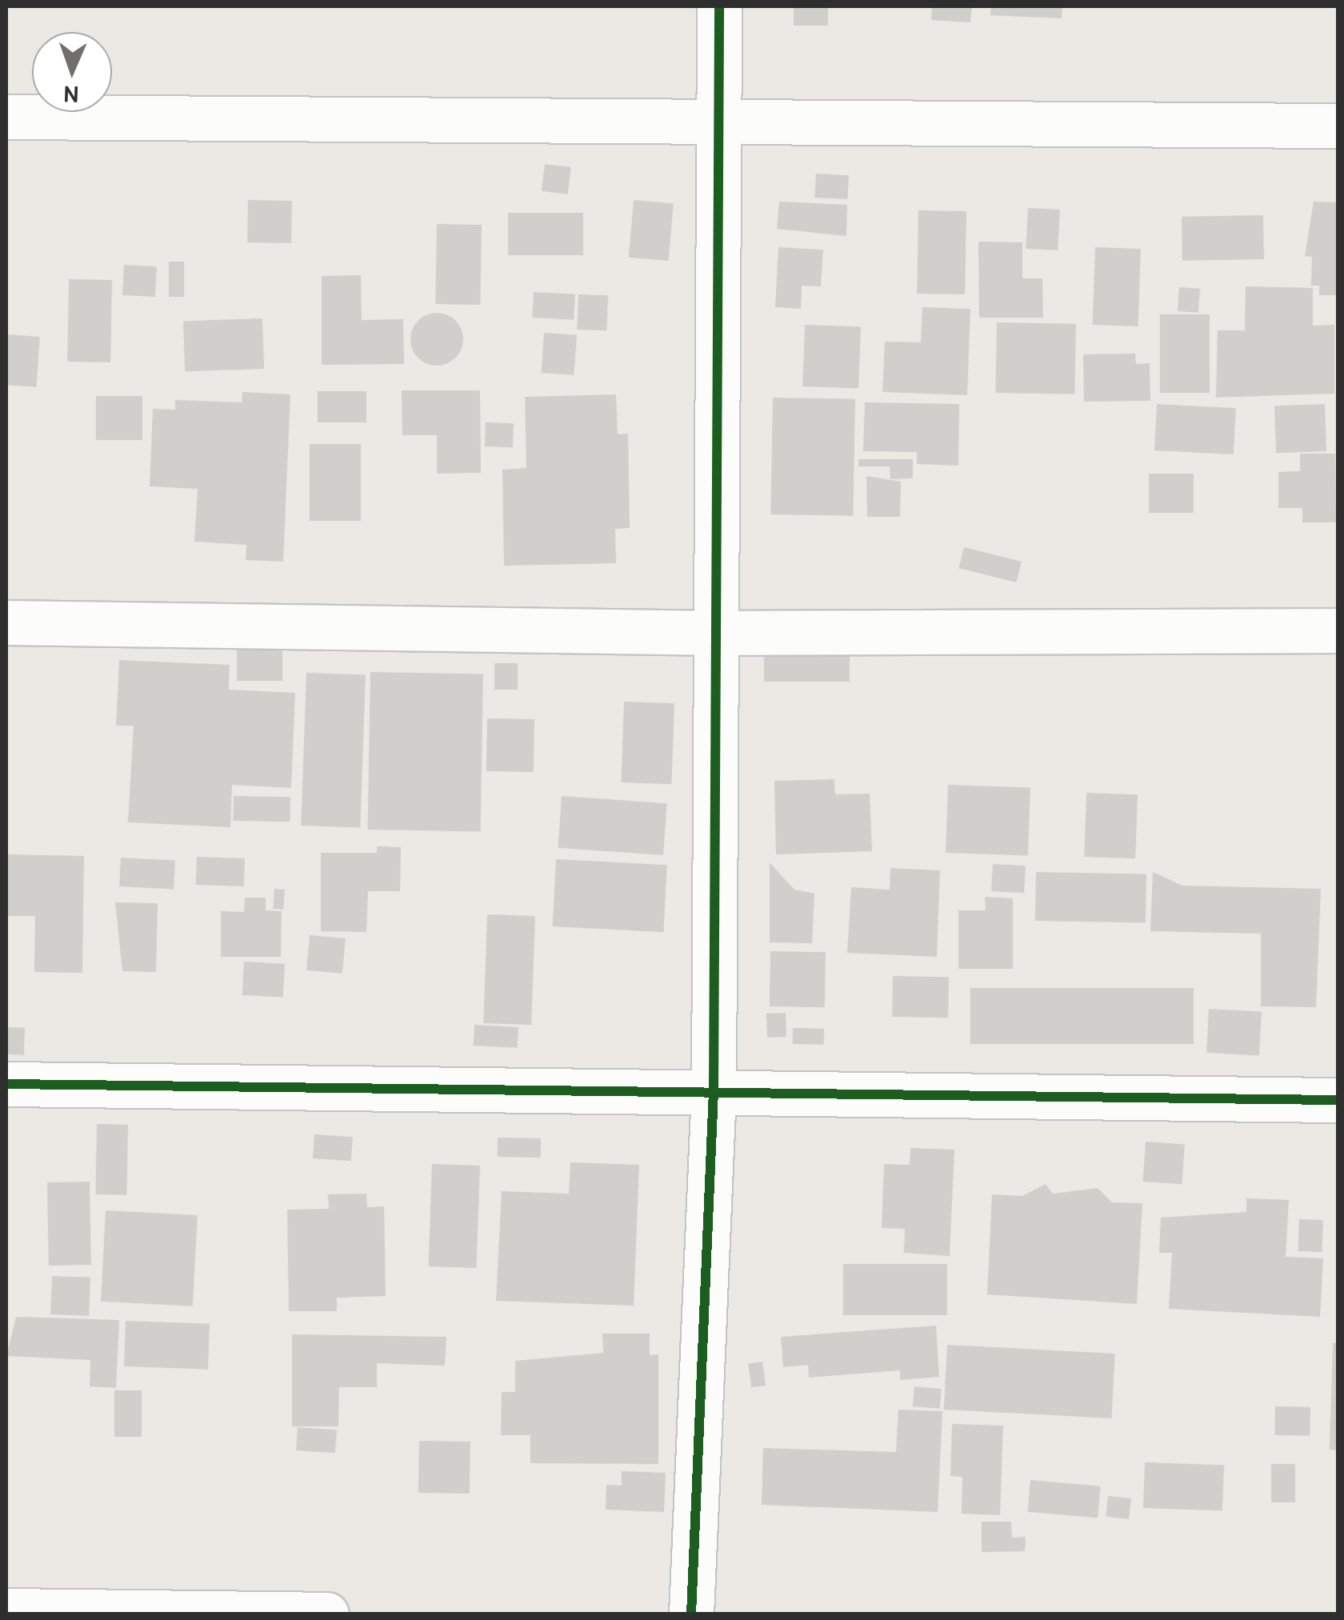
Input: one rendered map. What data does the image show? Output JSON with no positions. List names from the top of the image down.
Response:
{
  "north": "bottom"
}
